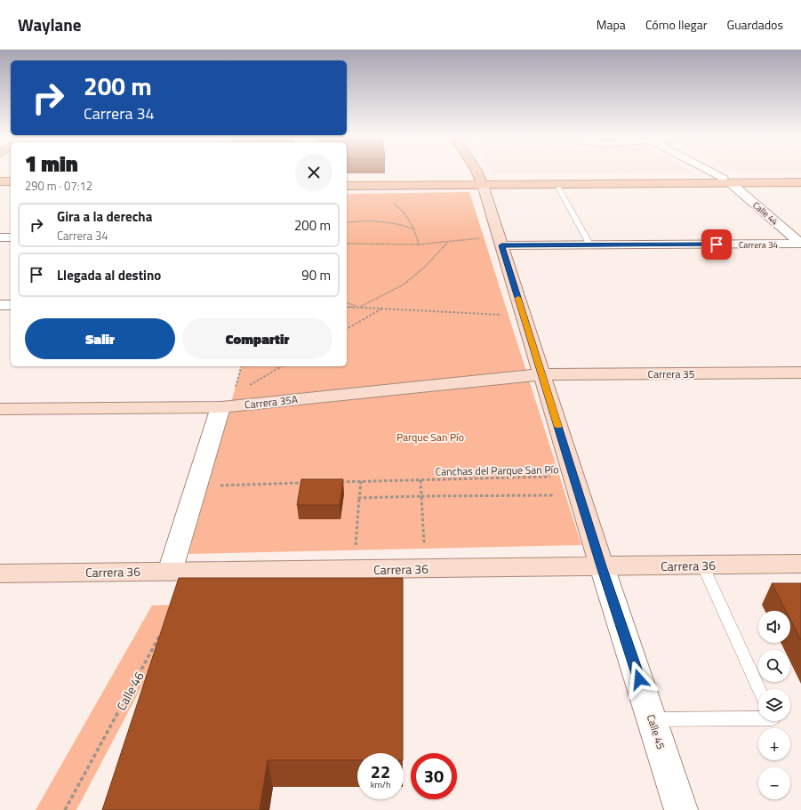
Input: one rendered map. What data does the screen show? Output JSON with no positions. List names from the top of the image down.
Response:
{
  "streets": {
    "street": [
      "Calle 44",
      "Carrera 34",
      "Carrera 35",
      "Carrera 35A",
      "Carrera 36",
      "Calle 45"
    ],
    "path": ["Canchas del Parque San Pío", "Calle 46"]
  },
  "crossings": [
    ["Calle 44", "Carrera 34"],
    ["Carrera 34", "Calle 45"],
    ["Carrera 35", "Carrera 35A"],
    ["Carrera 35", "Calle 45"],
    ["Carrera 35A", "Calle 45"],
    ["Canchas del Parque San Pío", "Calle 45"],
    ["Carrera 36", "Calle 45"]
  ],
  "parks": ["Parque San Pío"],
  "page": {
    "header": "Waylane",
    "nav": ["Mapa", "Cómo llegar", "Guardados"],
    "turn": ["200 m", "Carrera 34"],
    "heading": ["1 min", "290 m · 07:12"],
    "list": [
      {
        "name": "Gira a la derecha",
        "note": "Carrera 34",
        "value": "200 m"
      },
      {
        "name": "Llegada al destino",
        "value": "90 m"
      }
    ],
    "buttons": ["Salir", "Compartir"],
    "map_buttons": ["+", "−"],
    "speed": "22 km/h",
    "limit": "30"
  }
}
